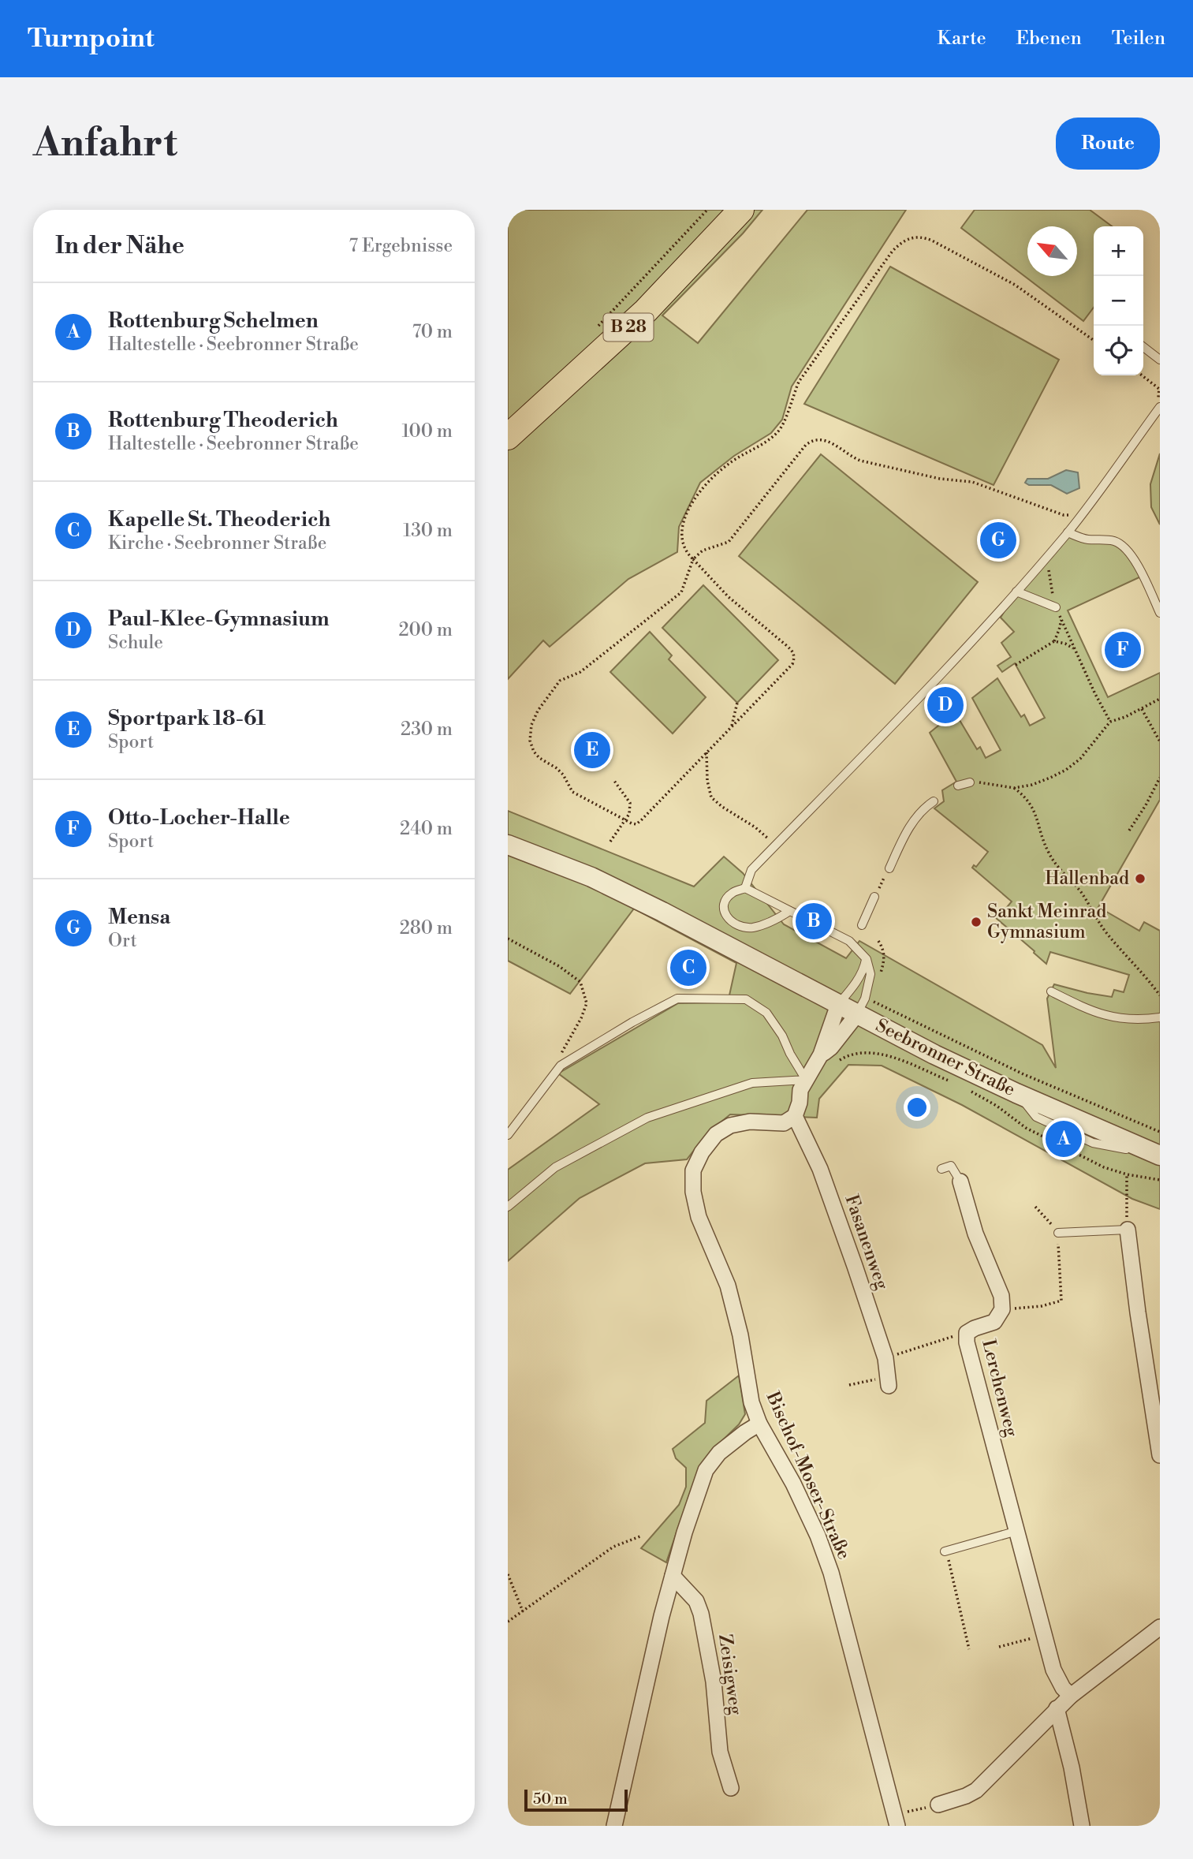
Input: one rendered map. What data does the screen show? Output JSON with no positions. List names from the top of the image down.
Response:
{
  "streets": {
    "main road": ["B 28"],
    "street": [
      "Seebronner Straße",
      "Fasanenweg",
      "Lerchenweg",
      "Bischof-Moser-Straße",
      "Zeisigweg"
    ]
  },
  "crossings": [
    ["Fasanenweg", "Bischof-Moser-Straße"]
  ],
  "places": ["Hallenbad", "Sankt Meinrad Gymnasium"],
  "scale_bar": "50 m",
  "north": "top left",
  "page": {
    "header": "Turnpoint",
    "nav": ["Karte", "Ebenen", "Teilen"],
    "buttons": "Route",
    "title": "Anfahrt",
    "heading": ["In der Nähe", "7 Ergebnisse"],
    "map_buttons": ["+", "−"],
    "list": [
      {
        "mark": "A",
        "name": "Rottenburg Schelmen",
        "note": "Haltestelle · Seebronner Straße",
        "value": "70 m"
      },
      {
        "mark": "B",
        "name": "Rottenburg Theoderich",
        "note": "Haltestelle · Seebronner Straße",
        "value": "100 m"
      },
      {
        "mark": "C",
        "name": "Kapelle St. Theoderich",
        "note": "Kirche · Seebronner Straße",
        "value": "130 m"
      },
      {
        "mark": "D",
        "name": "Paul-Klee-Gymnasium",
        "note": "Schule",
        "value": "200 m"
      },
      {
        "mark": "E",
        "name": "Sportpark 18-61",
        "note": "Sport",
        "value": "230 m"
      },
      {
        "mark": "F",
        "name": "Otto-Locher-Halle",
        "note": "Sport",
        "value": "240 m"
      },
      {
        "mark": "G",
        "name": "Mensa",
        "note": "Ort",
        "value": "280 m"
      }
    ],
    "pins": [
      "G",
      "F",
      "D",
      "E",
      "B",
      "C",
      "A"
    ],
    "scale": "50 m"
  }
}
